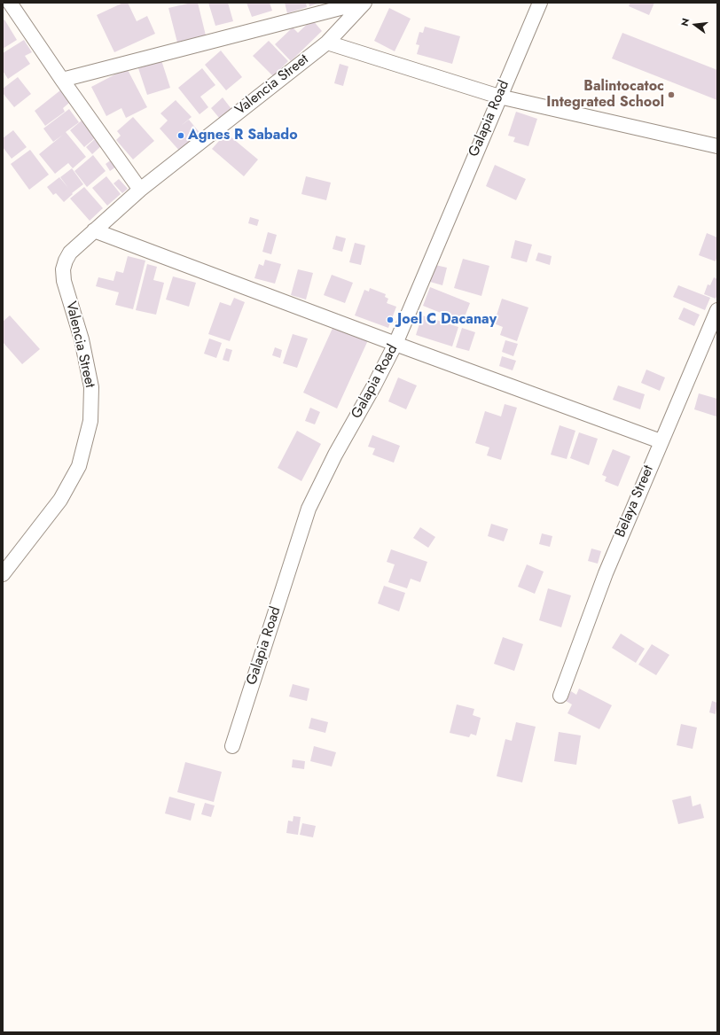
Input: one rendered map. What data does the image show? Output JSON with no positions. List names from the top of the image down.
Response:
{
  "streets": {
    "street": ["Valencia Street", "Galapia Road", "Belaya Street"]
  },
  "places": ["Balintocatoc Integrated School", "Agnes R Sabado", "Joel C Dacanay"],
  "north": "left"
}
